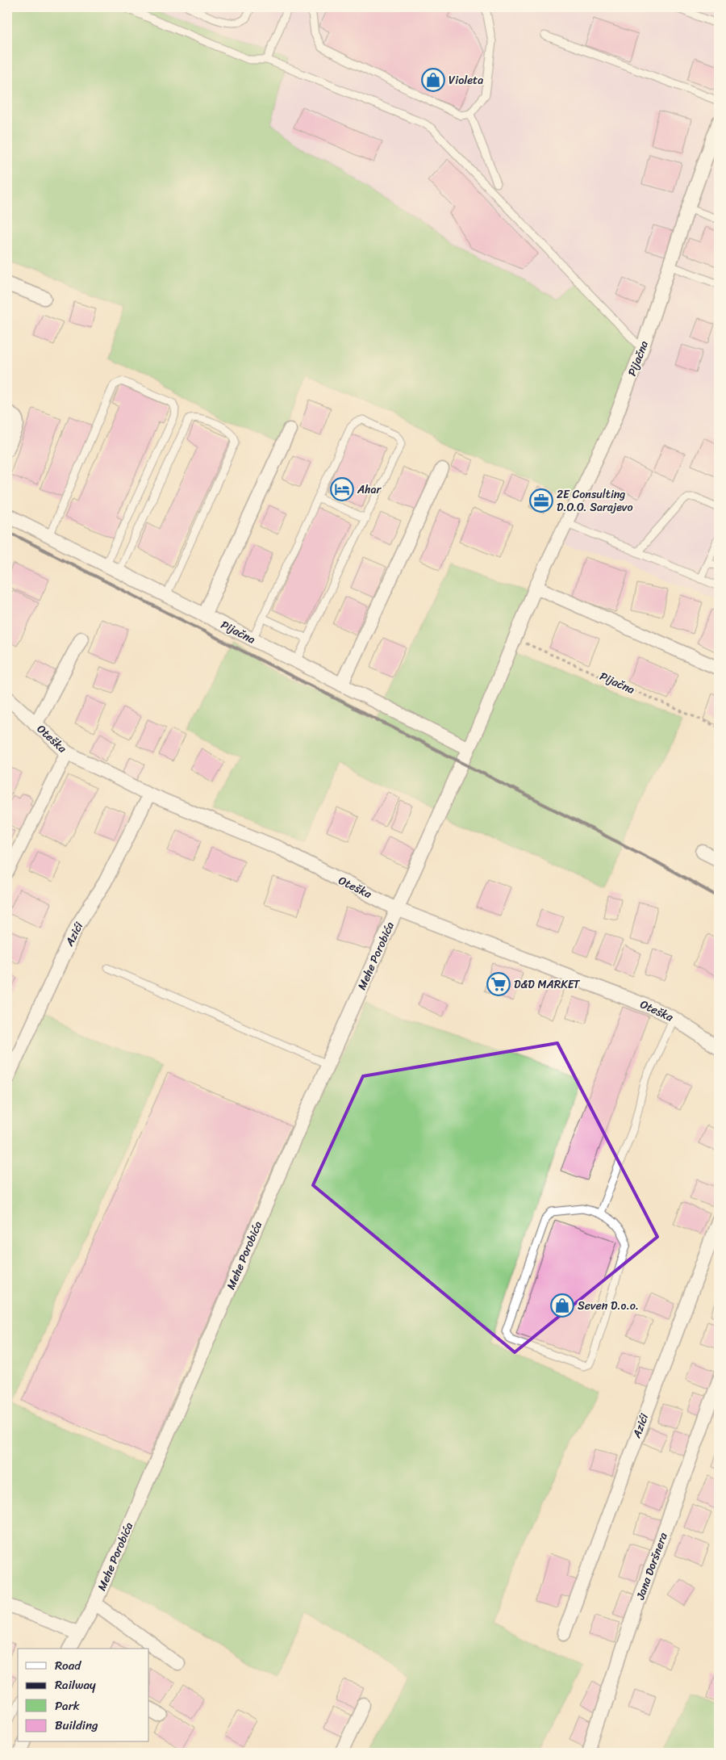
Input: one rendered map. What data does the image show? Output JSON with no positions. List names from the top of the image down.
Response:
{
  "streets": {
    "street": [
      "Pijačna",
      "Oteška",
      "Azići",
      "Mehe Porobića",
      "Jana Doršnera"
    ]
  },
  "crossings": [
    ["Pijačna", "Oteška"],
    ["Pijačna", "Mehe Porobića"],
    ["Oteška", "Azići"],
    ["Oteška", "Mehe Porobića"]
  ],
  "places": {
    "shop": ["Violeta", "Seven D.o.o."],
    "hotel": ["Ahar"],
    "office": ["2E Consulting D.O.O. Sarajevo"],
    "supermarket": ["D&D MARKET"]
  },
  "legend": [
    "Road",
    "Railway",
    "Park",
    "Building"
  ]
}
